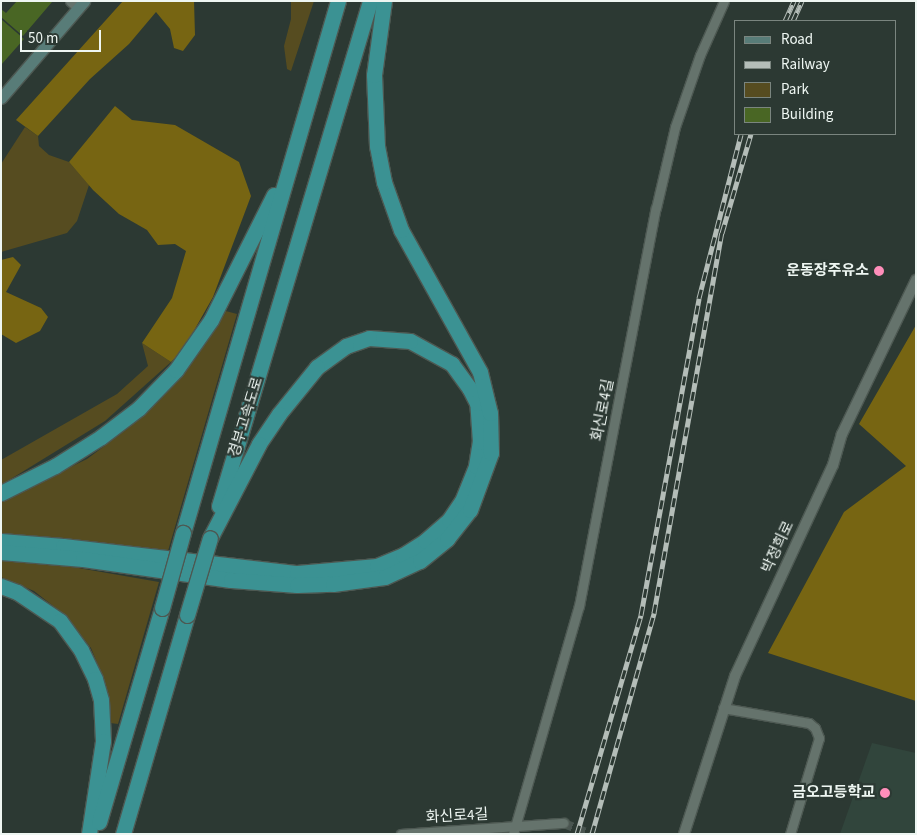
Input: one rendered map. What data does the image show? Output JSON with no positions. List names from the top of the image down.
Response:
{
  "streets": {
    "highway": ["경부고속도로"],
    "street": ["화신로4길", "박정희로"]
  },
  "places": ["운동장주유소", "금오고등학교"],
  "legend": [
    "Road",
    "Railway",
    "Park",
    "Building"
  ],
  "scale_bar": "50 m"
}
